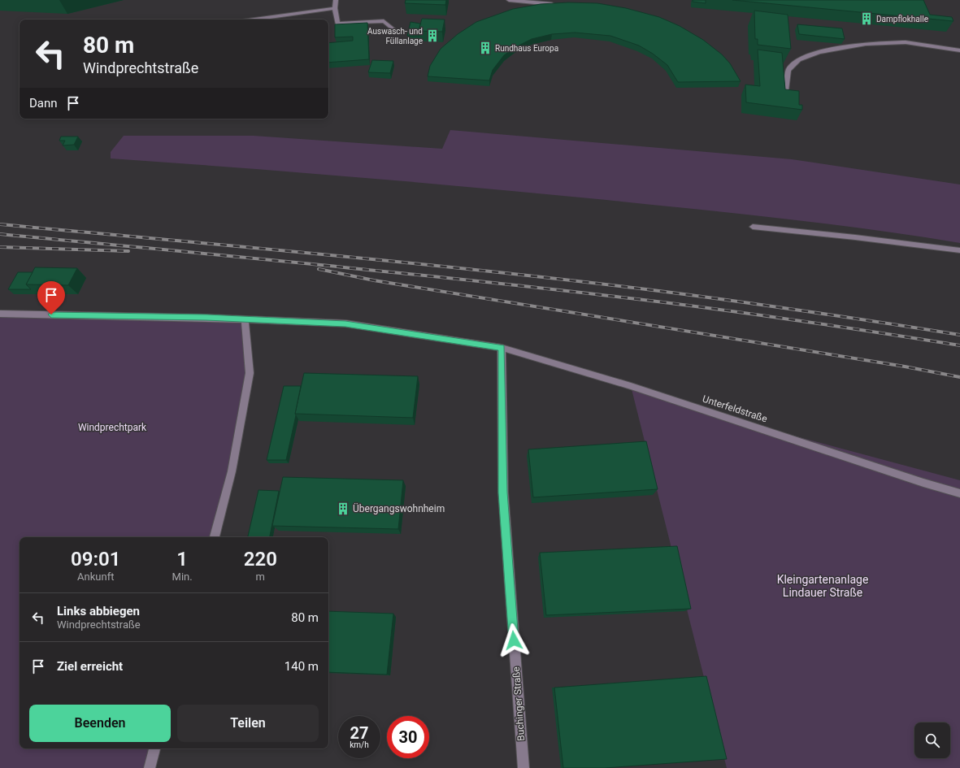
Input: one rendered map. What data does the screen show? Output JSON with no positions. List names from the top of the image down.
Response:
{
  "streets": {
    "street": ["Unterfeldstraße", "Buchinger Straße"]
  },
  "crossings": [
    ["Unterfeldstraße", "Buchinger Straße"]
  ],
  "parks": ["Windprechtpark", "Kleingartenanlage Lindauer Straße"],
  "places": {
    "building": [
      "Dampflokhalle",
      "Auswasch- und Füllanlage",
      "Rundhaus Europa",
      "Übergangswohnheim"
    ]
  },
  "page": {
    "turn": ["80 m", "Windprechtstraße"],
    "then": "Dann",
    "eta": [
      "09:01",
      "Ankunft",
      "1",
      "Min.",
      "220",
      "m"
    ],
    "list": [
      {
        "name": "Links abbiegen",
        "note": "Windprechtstraße",
        "value": "80 m"
      },
      {
        "name": "Ziel erreicht",
        "value": "140 m"
      }
    ],
    "buttons": ["Beenden", "Teilen"],
    "speed": "27 km/h",
    "limit": "30"
  }
}
